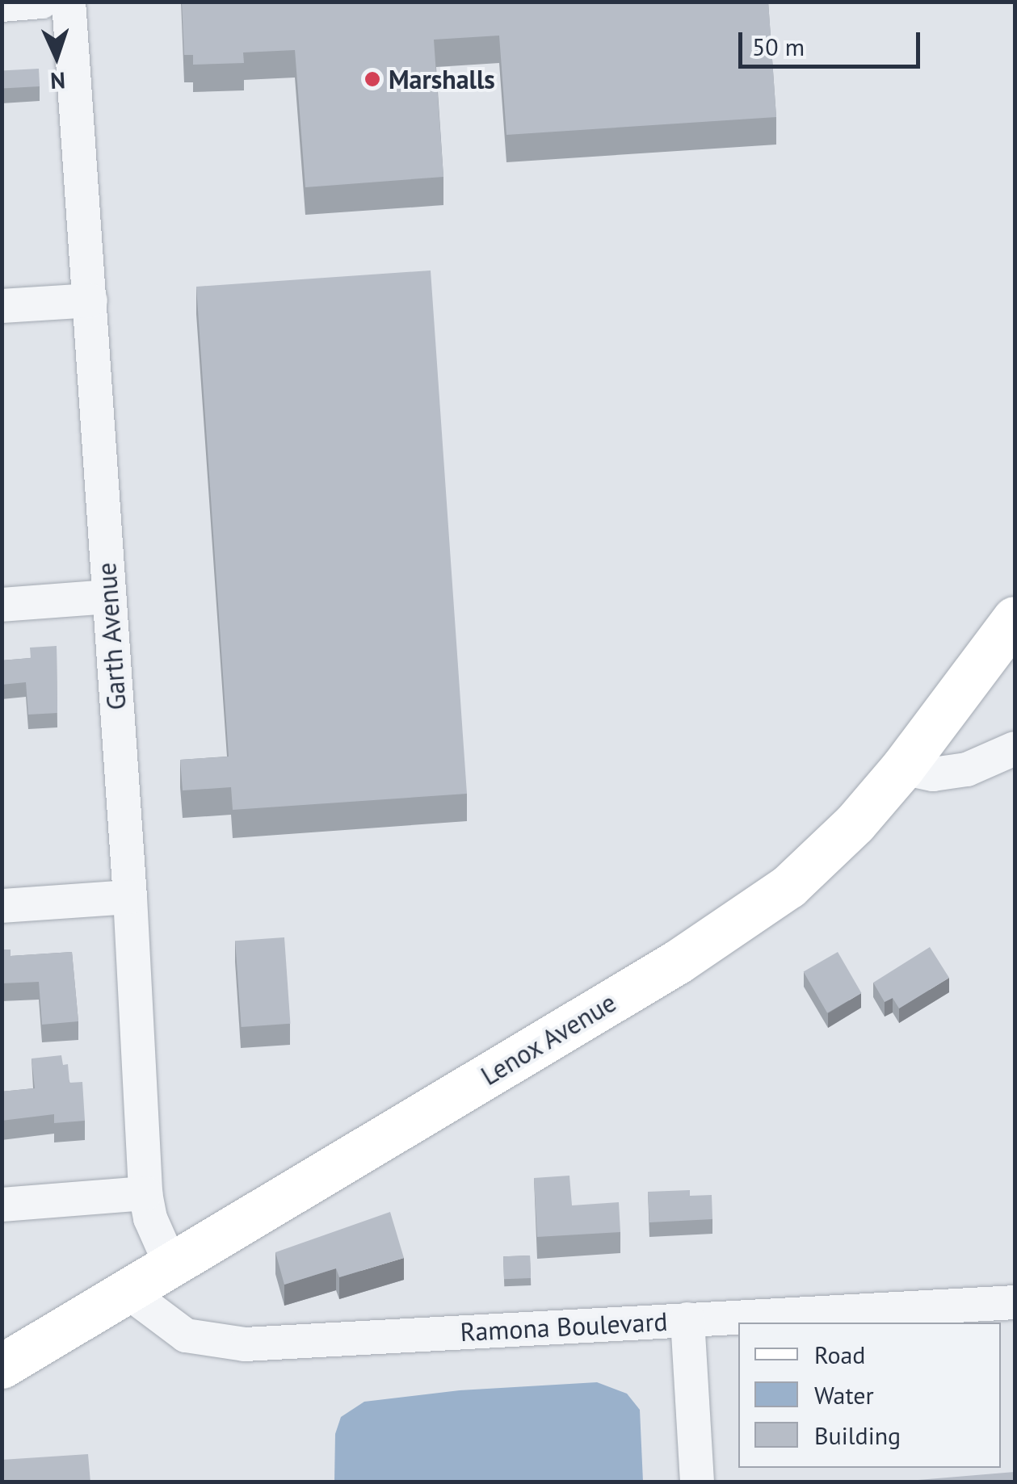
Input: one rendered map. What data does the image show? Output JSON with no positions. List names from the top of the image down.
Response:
{
  "streets": {
    "main road": ["Lenox Avenue"],
    "street": ["Garth Avenue", "Ramona Boulevard"]
  },
  "crossings": [
    ["Garth Avenue", "Lenox Avenue"],
    ["Lenox Avenue", "Ramona Boulevard"]
  ],
  "places": ["Marshalls"],
  "legend": ["Road", "Water", "Building"],
  "scale_bar": "50 m",
  "north": "bottom"
}
